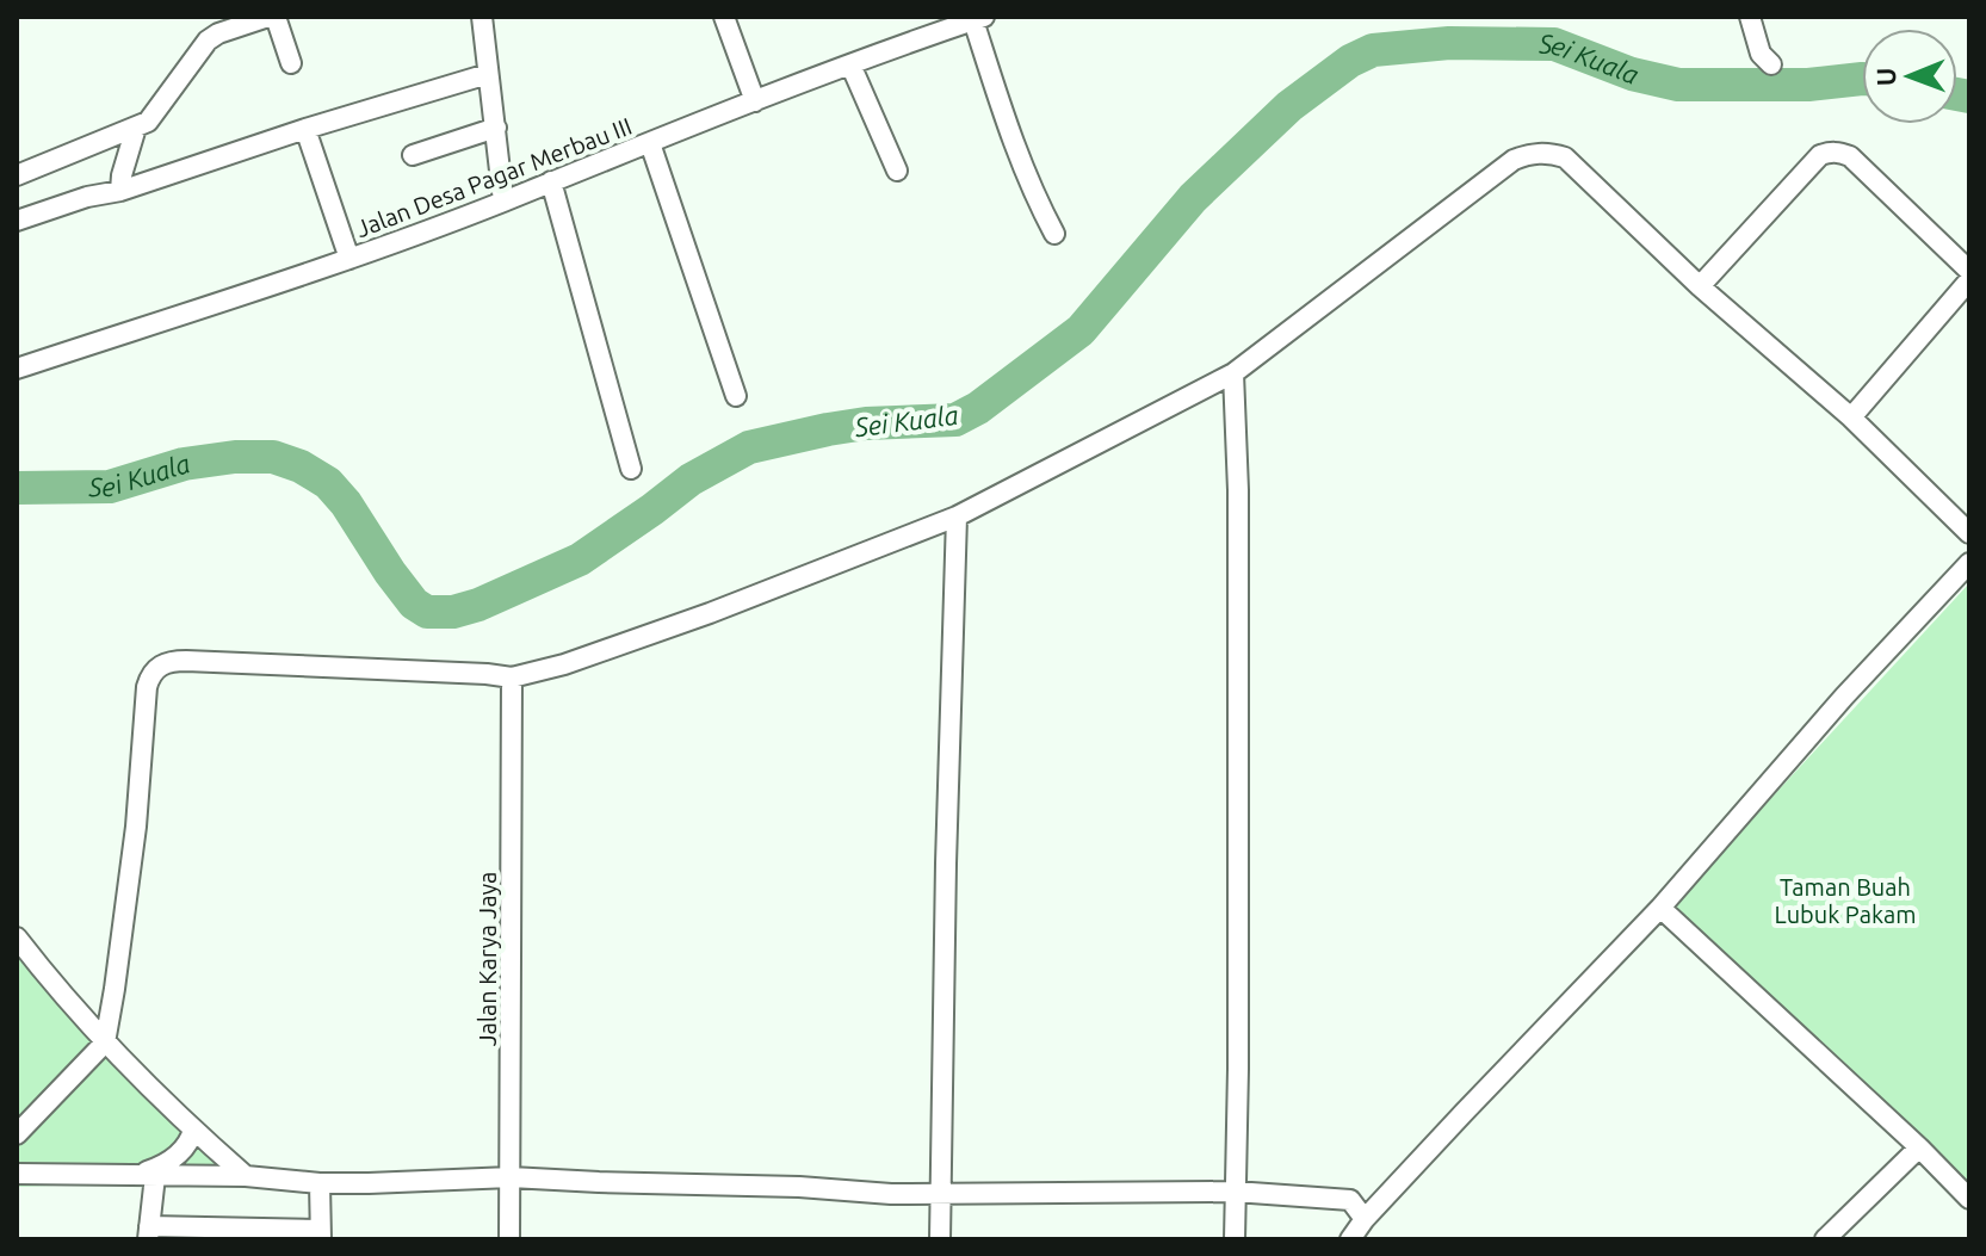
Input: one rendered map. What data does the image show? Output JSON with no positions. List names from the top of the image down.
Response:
{
  "streets": {
    "street": ["Jalan Desa Pagar Merbau III", "Jalan Karya Jaya"]
  },
  "water": ["Sei Kuala"],
  "parks": ["Taman Buah Lubuk Pakam"],
  "north": "left"
}
